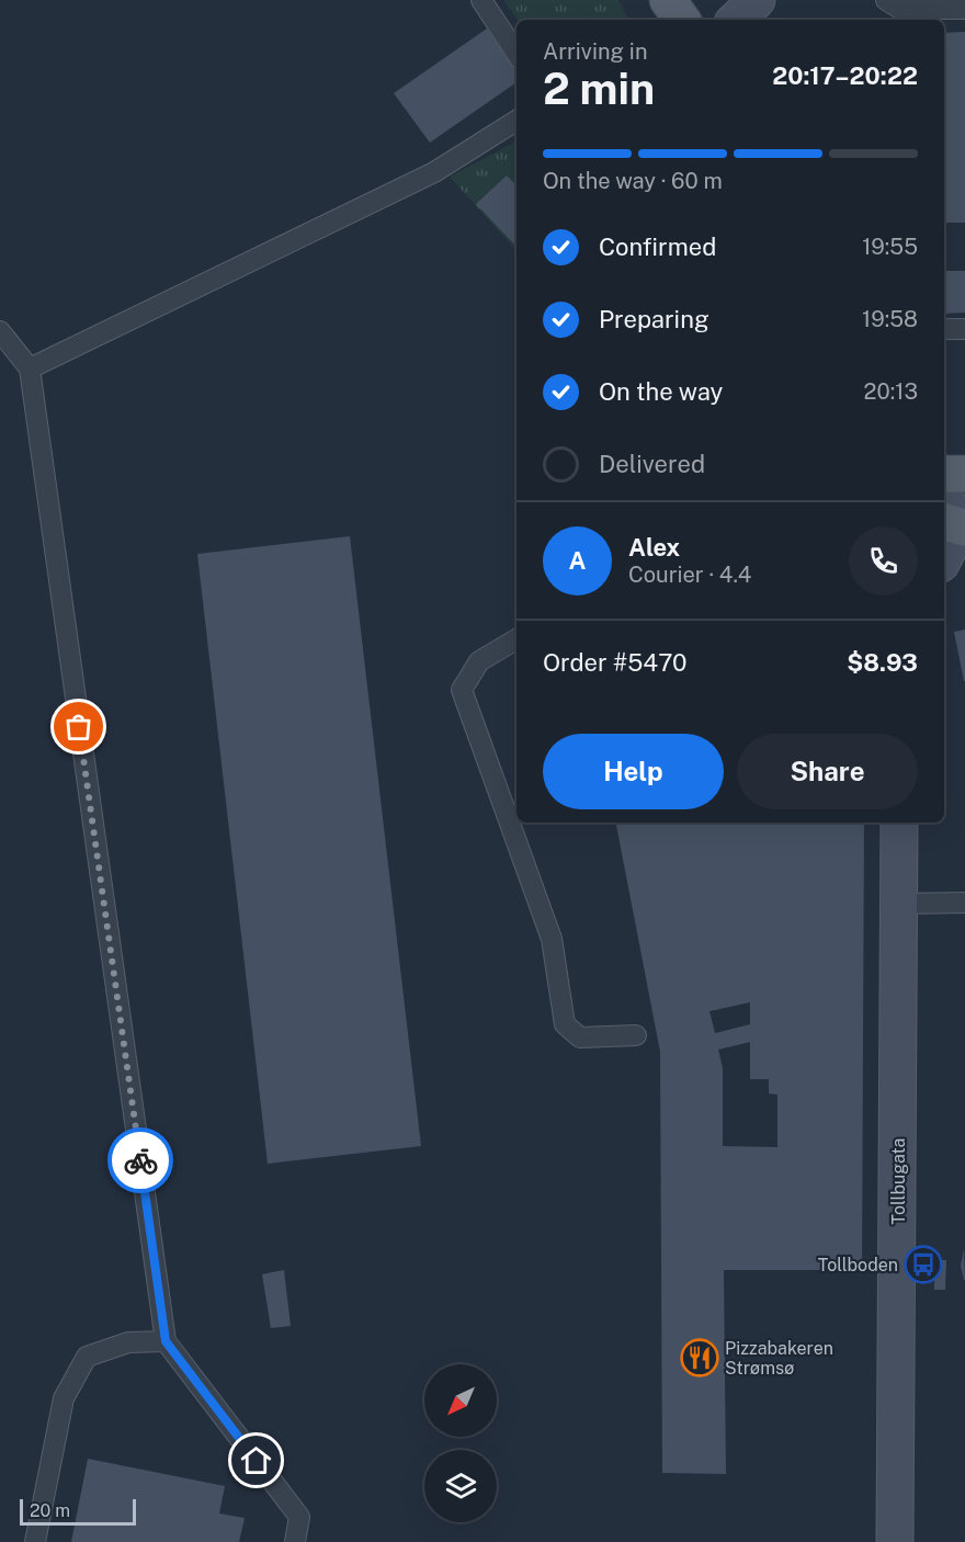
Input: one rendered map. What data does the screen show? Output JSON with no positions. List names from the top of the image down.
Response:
{
  "streets": {
    "main road": ["Tollbugata"]
  },
  "places": {
    "bus stop": ["Tollboden"],
    "restaurant": ["Pizzabakeren Strømsø"]
  },
  "scale_bar": "20 m",
  "north": "bottom left",
  "page": {
    "heading": ["2 min", "Arriving in", "20:17–20:22"],
    "panel": [
      "Alex",
      "Courier · 4.4",
      "Order #5470",
      "$8.93"
    ],
    "bar": "On the way · 60 m",
    "list": [
      ["Confirmed", "19:55"],
      ["Preparing", "19:58"],
      ["On the way", "20:13"],
      "Delivered"
    ],
    "round": "A",
    "buttons": ["Help", "Share"],
    "scale": "20 m"
  }
}
